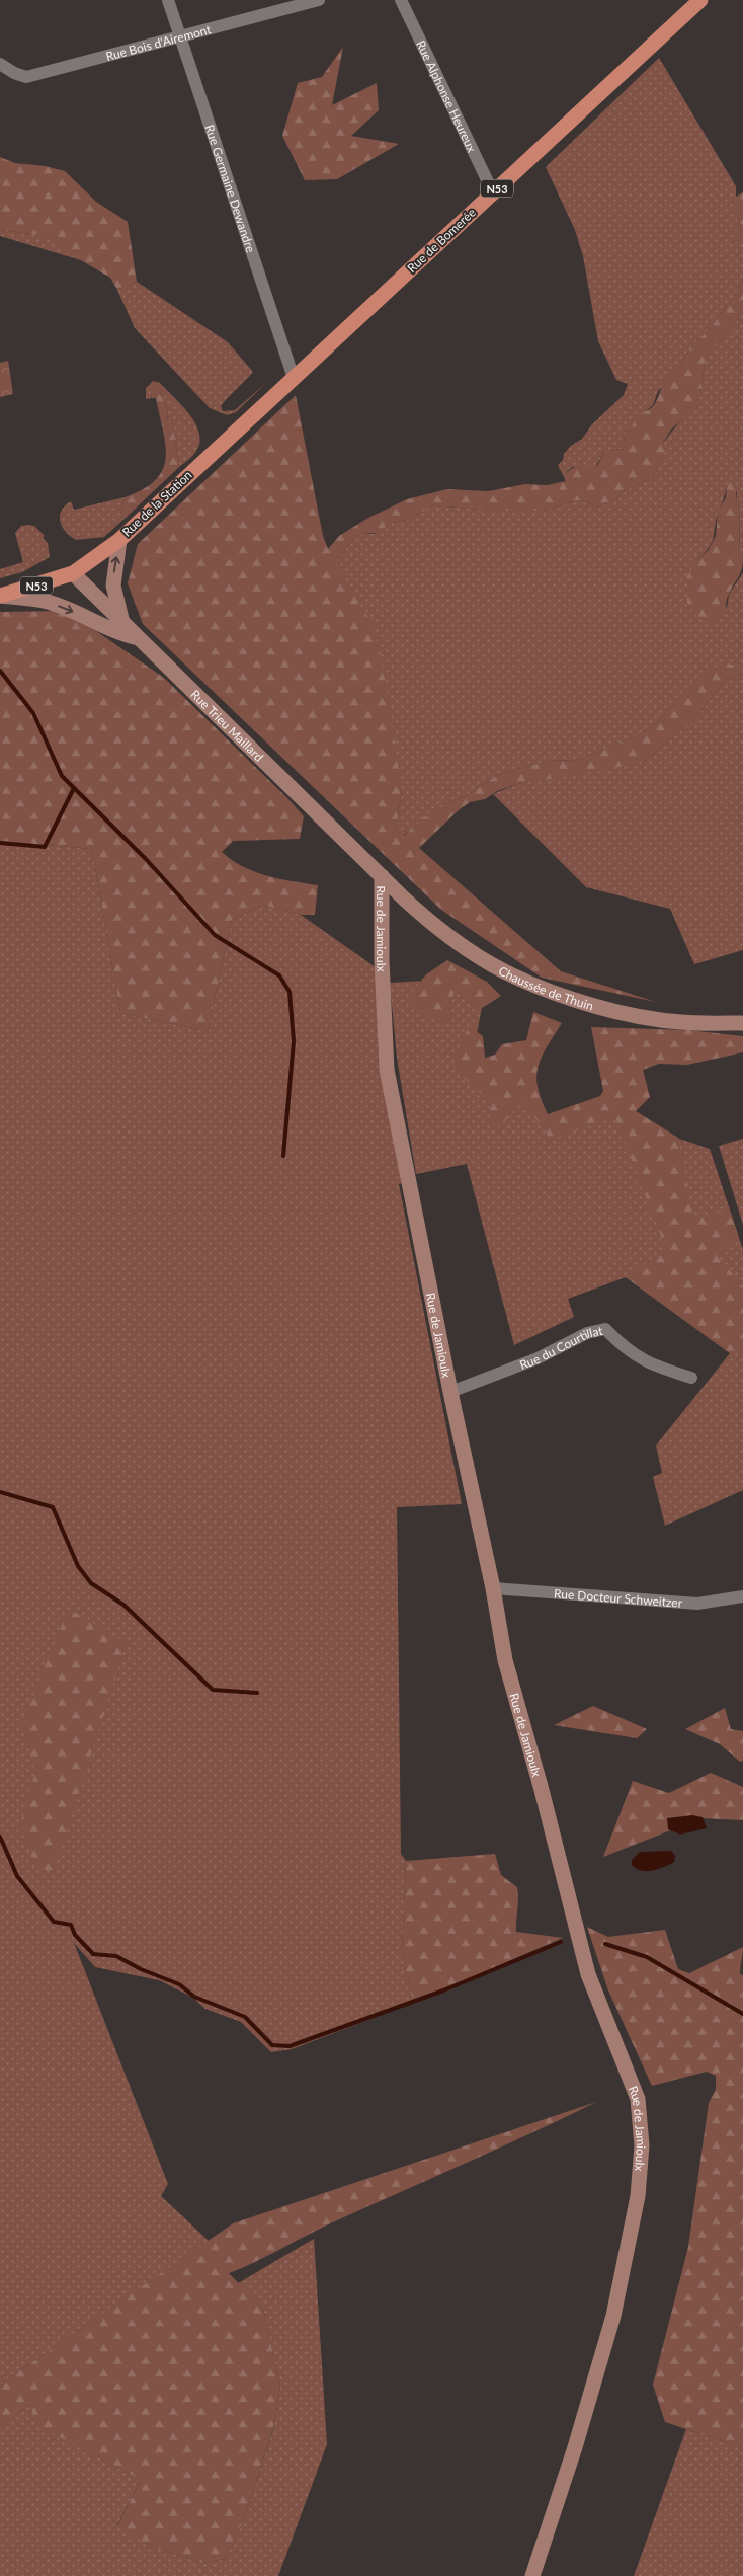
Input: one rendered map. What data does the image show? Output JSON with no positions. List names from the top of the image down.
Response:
{
  "streets": {
    "main road": ["N53", "Rue de Bomerée", "Rue de la Station"],
    "street": [
      "Rue Bois d'Airemont",
      "Rue Alphonse Heureux",
      "Rue Germaine Dewandre",
      "Rue Trieu Maillard",
      "Rue de Jamioulx",
      "Chaussée de Thuin",
      "Rue du Courtillat",
      "Rue Docteur Schweitzer"
    ]
  },
  "crossings": [
    ["Rue Bois d'Airemont", "Rue Germaine Dewandre"],
    ["Rue Alphonse Heureux", "Rue de Bomerée"],
    ["Rue Germaine Dewandre", "Rue de Bomerée"],
    ["Rue Germaine Dewandre", "Rue de la Station"],
    ["Rue de Bomerée", "Rue de la Station"],
    ["Rue de la Station", "Rue Trieu Maillard"],
    ["Rue Trieu Maillard", "Rue de Jamioulx"],
    ["Rue Trieu Maillard", "Chaussée de Thuin"],
    ["Rue de Jamioulx", "Chaussée de Thuin"],
    ["Rue de Jamioulx", "Rue du Courtillat"],
    ["Rue de Jamioulx", "Rue Docteur Schweitzer"]
  ]
}
